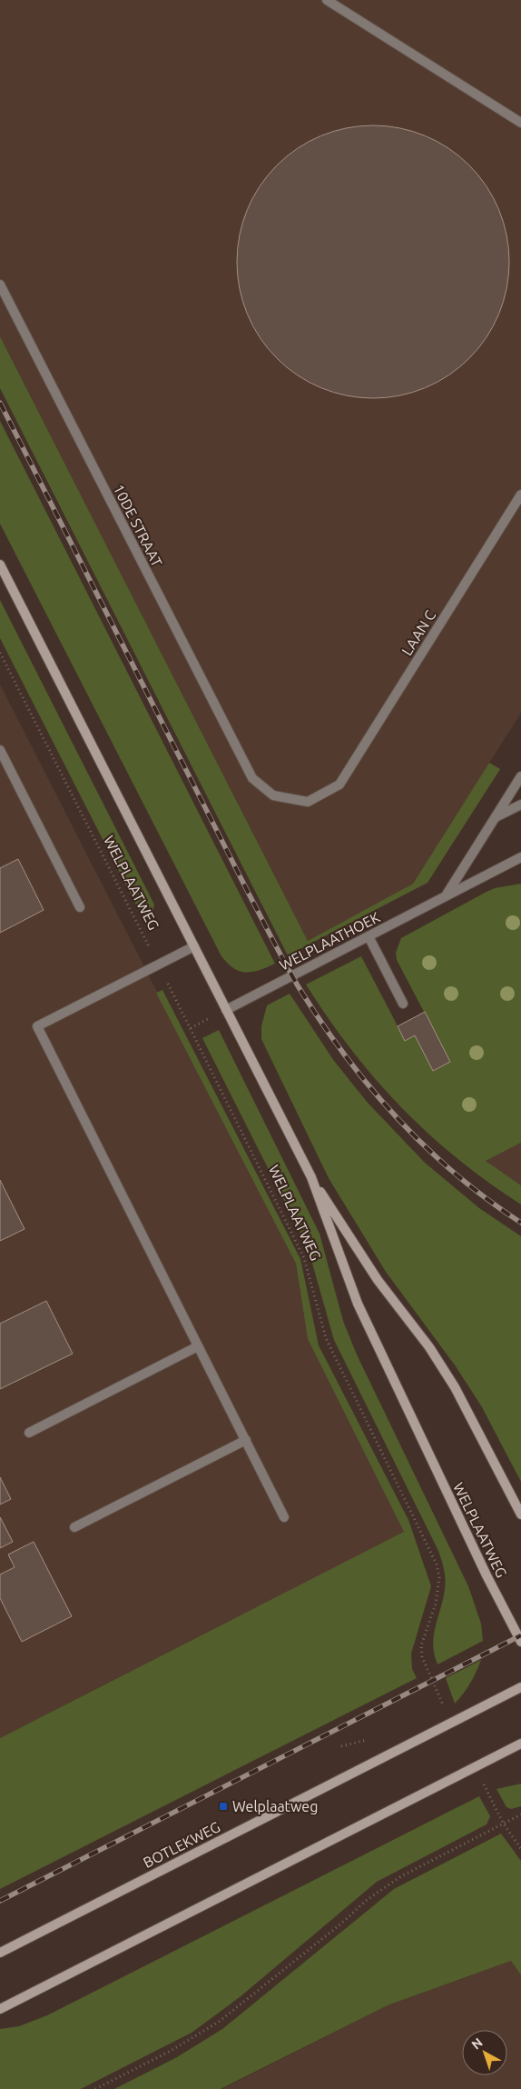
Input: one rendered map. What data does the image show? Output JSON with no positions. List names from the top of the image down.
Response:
{
  "streets": {
    "street": ["WELPLAATWEG", "BOTLEKWEG"],
    "lane": ["10DE STRAAT", "LAAN C", "WELPLAATHOEK"]
  },
  "crossings": [
    ["10DE STRAAT", "LAAN C"],
    ["WELPLAATWEG", "WELPLAATHOEK"],
    ["WELPLAATWEG", "BOTLEKWEG"]
  ],
  "places": {
    "transit": ["Welplaatweg"]
  },
  "north": "top left"
}
